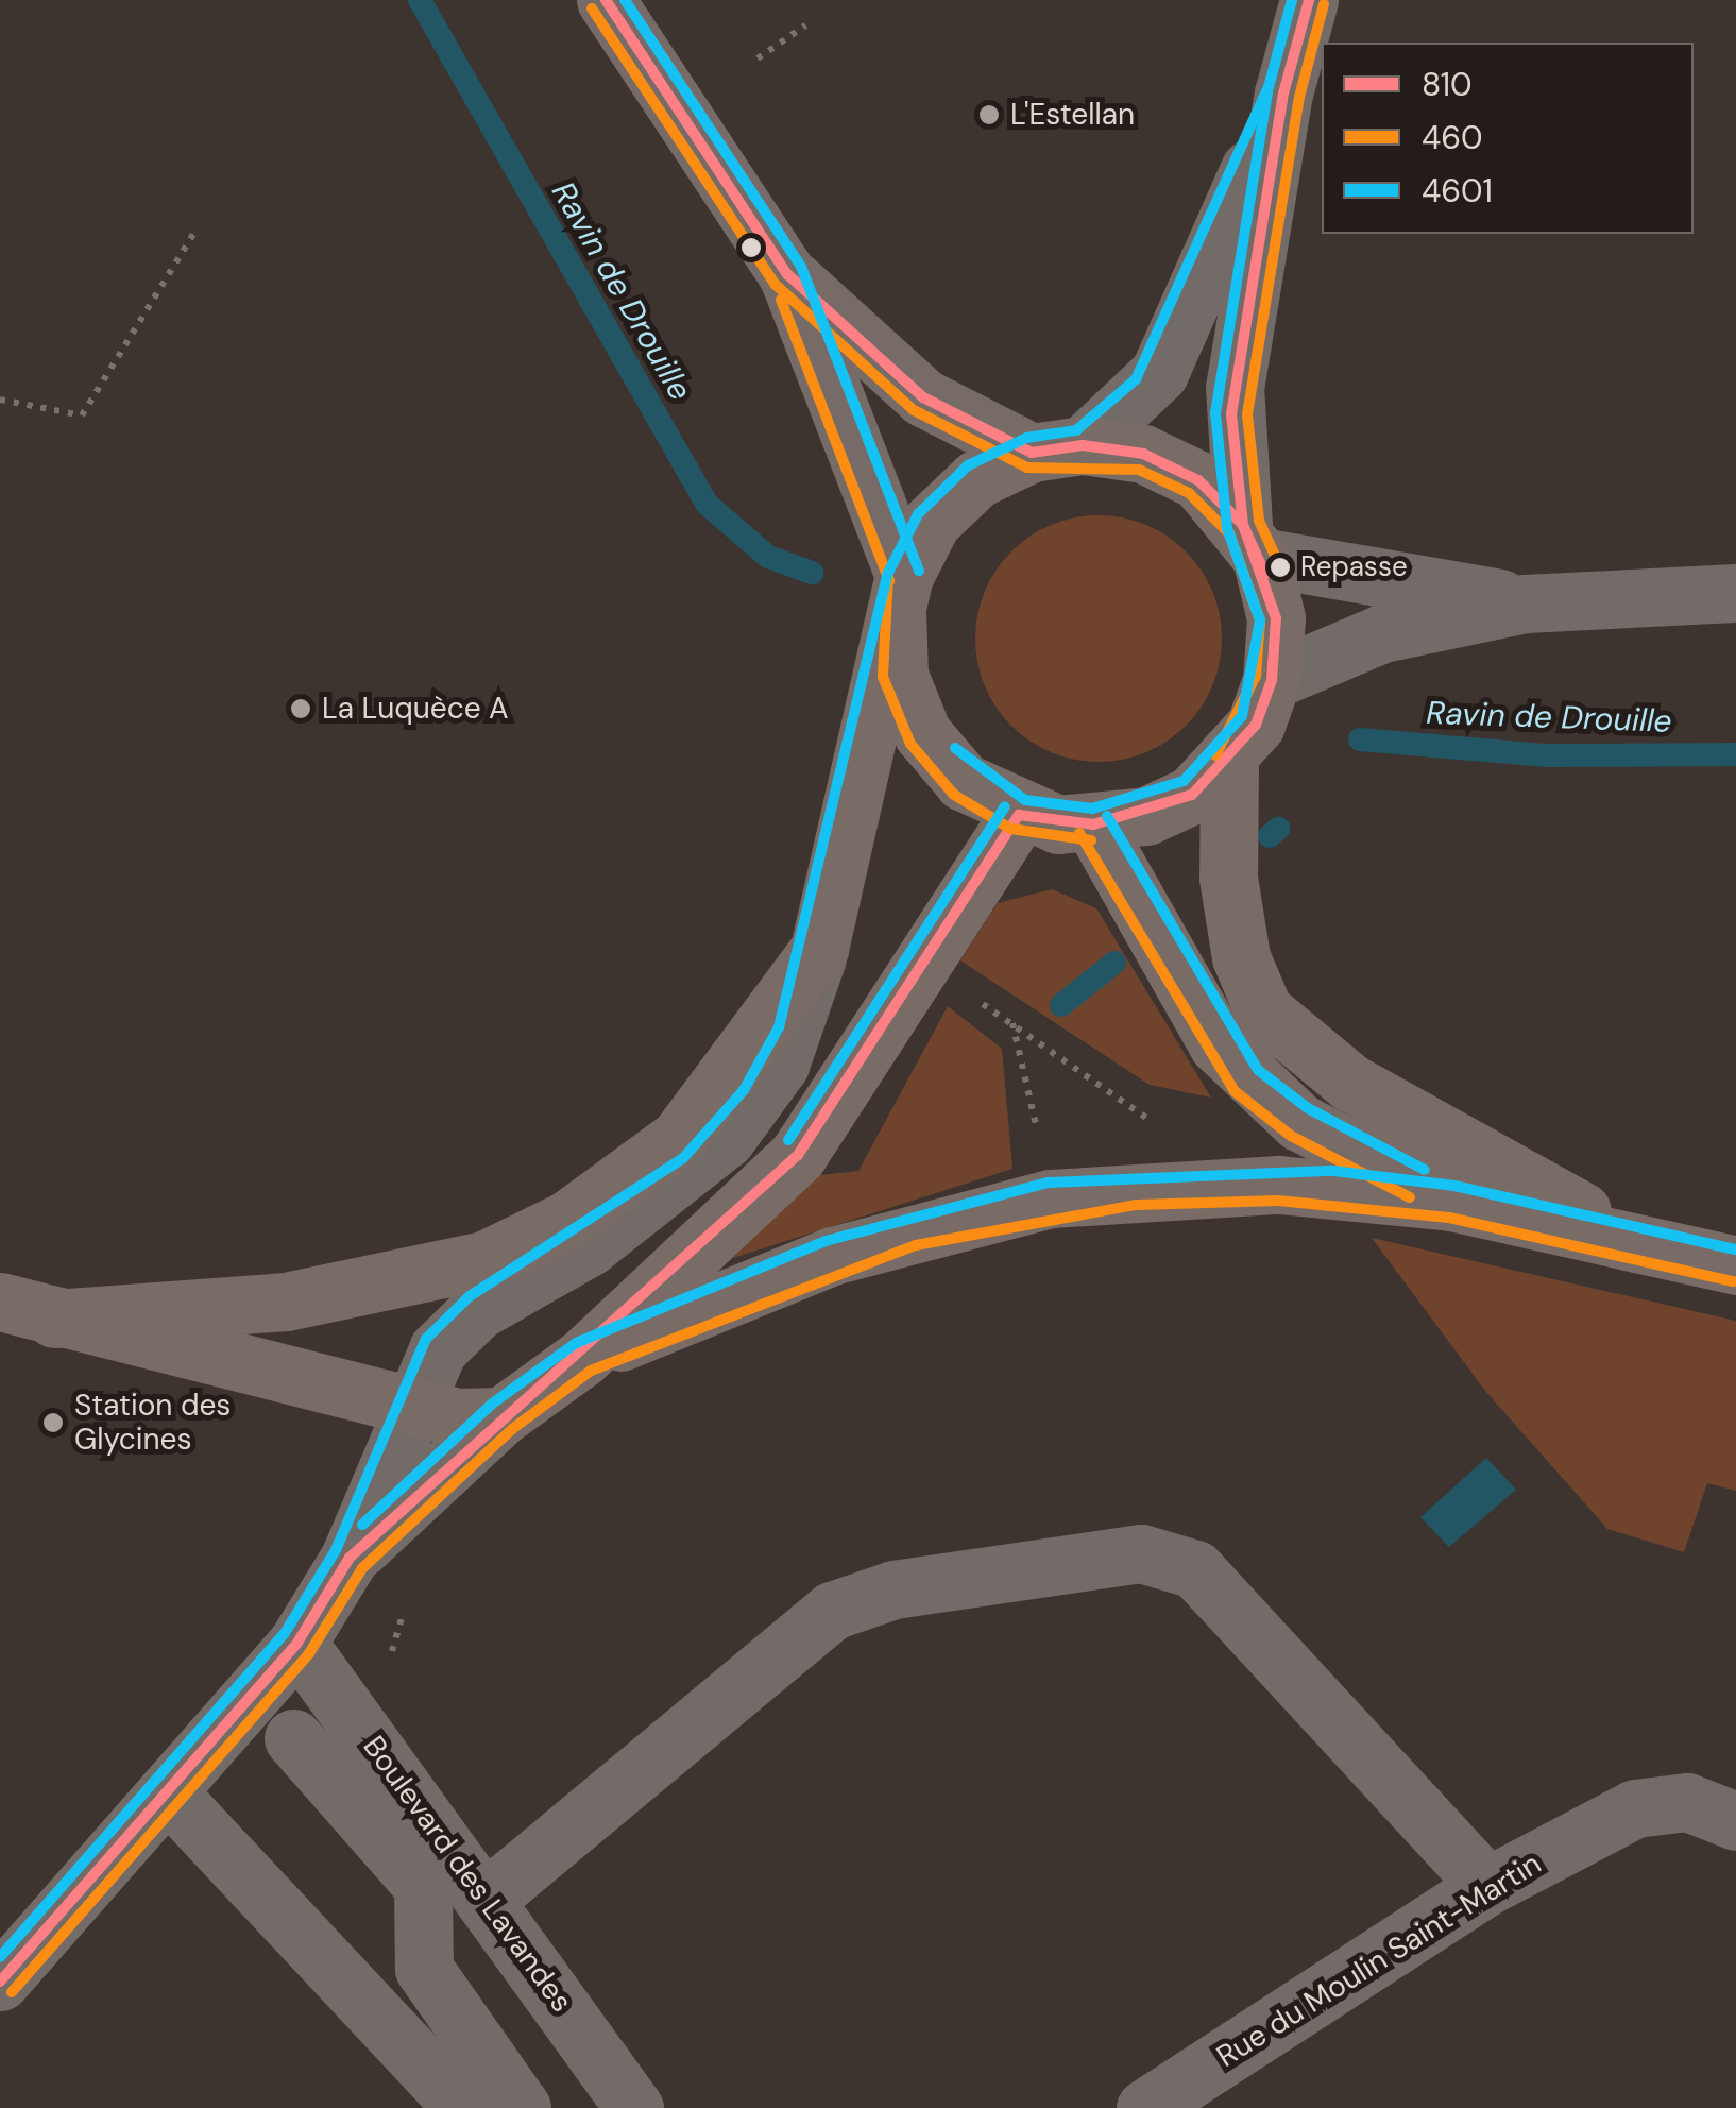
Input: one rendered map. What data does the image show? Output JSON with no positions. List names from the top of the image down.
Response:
{
  "streets": {
    "street": ["Boulevard des Lavandes", "Rue du Moulin Saint-Martin"]
  },
  "water": ["Ravin de Drouille"],
  "places": [
    "L'Estellan",
    "Repasse",
    "La Luquèce A",
    "Station des Glycines"
  ],
  "lines": ["transit line 810", "transit line 4601", "transit line 460"],
  "legend": ["810", "460", "4601"]
}
